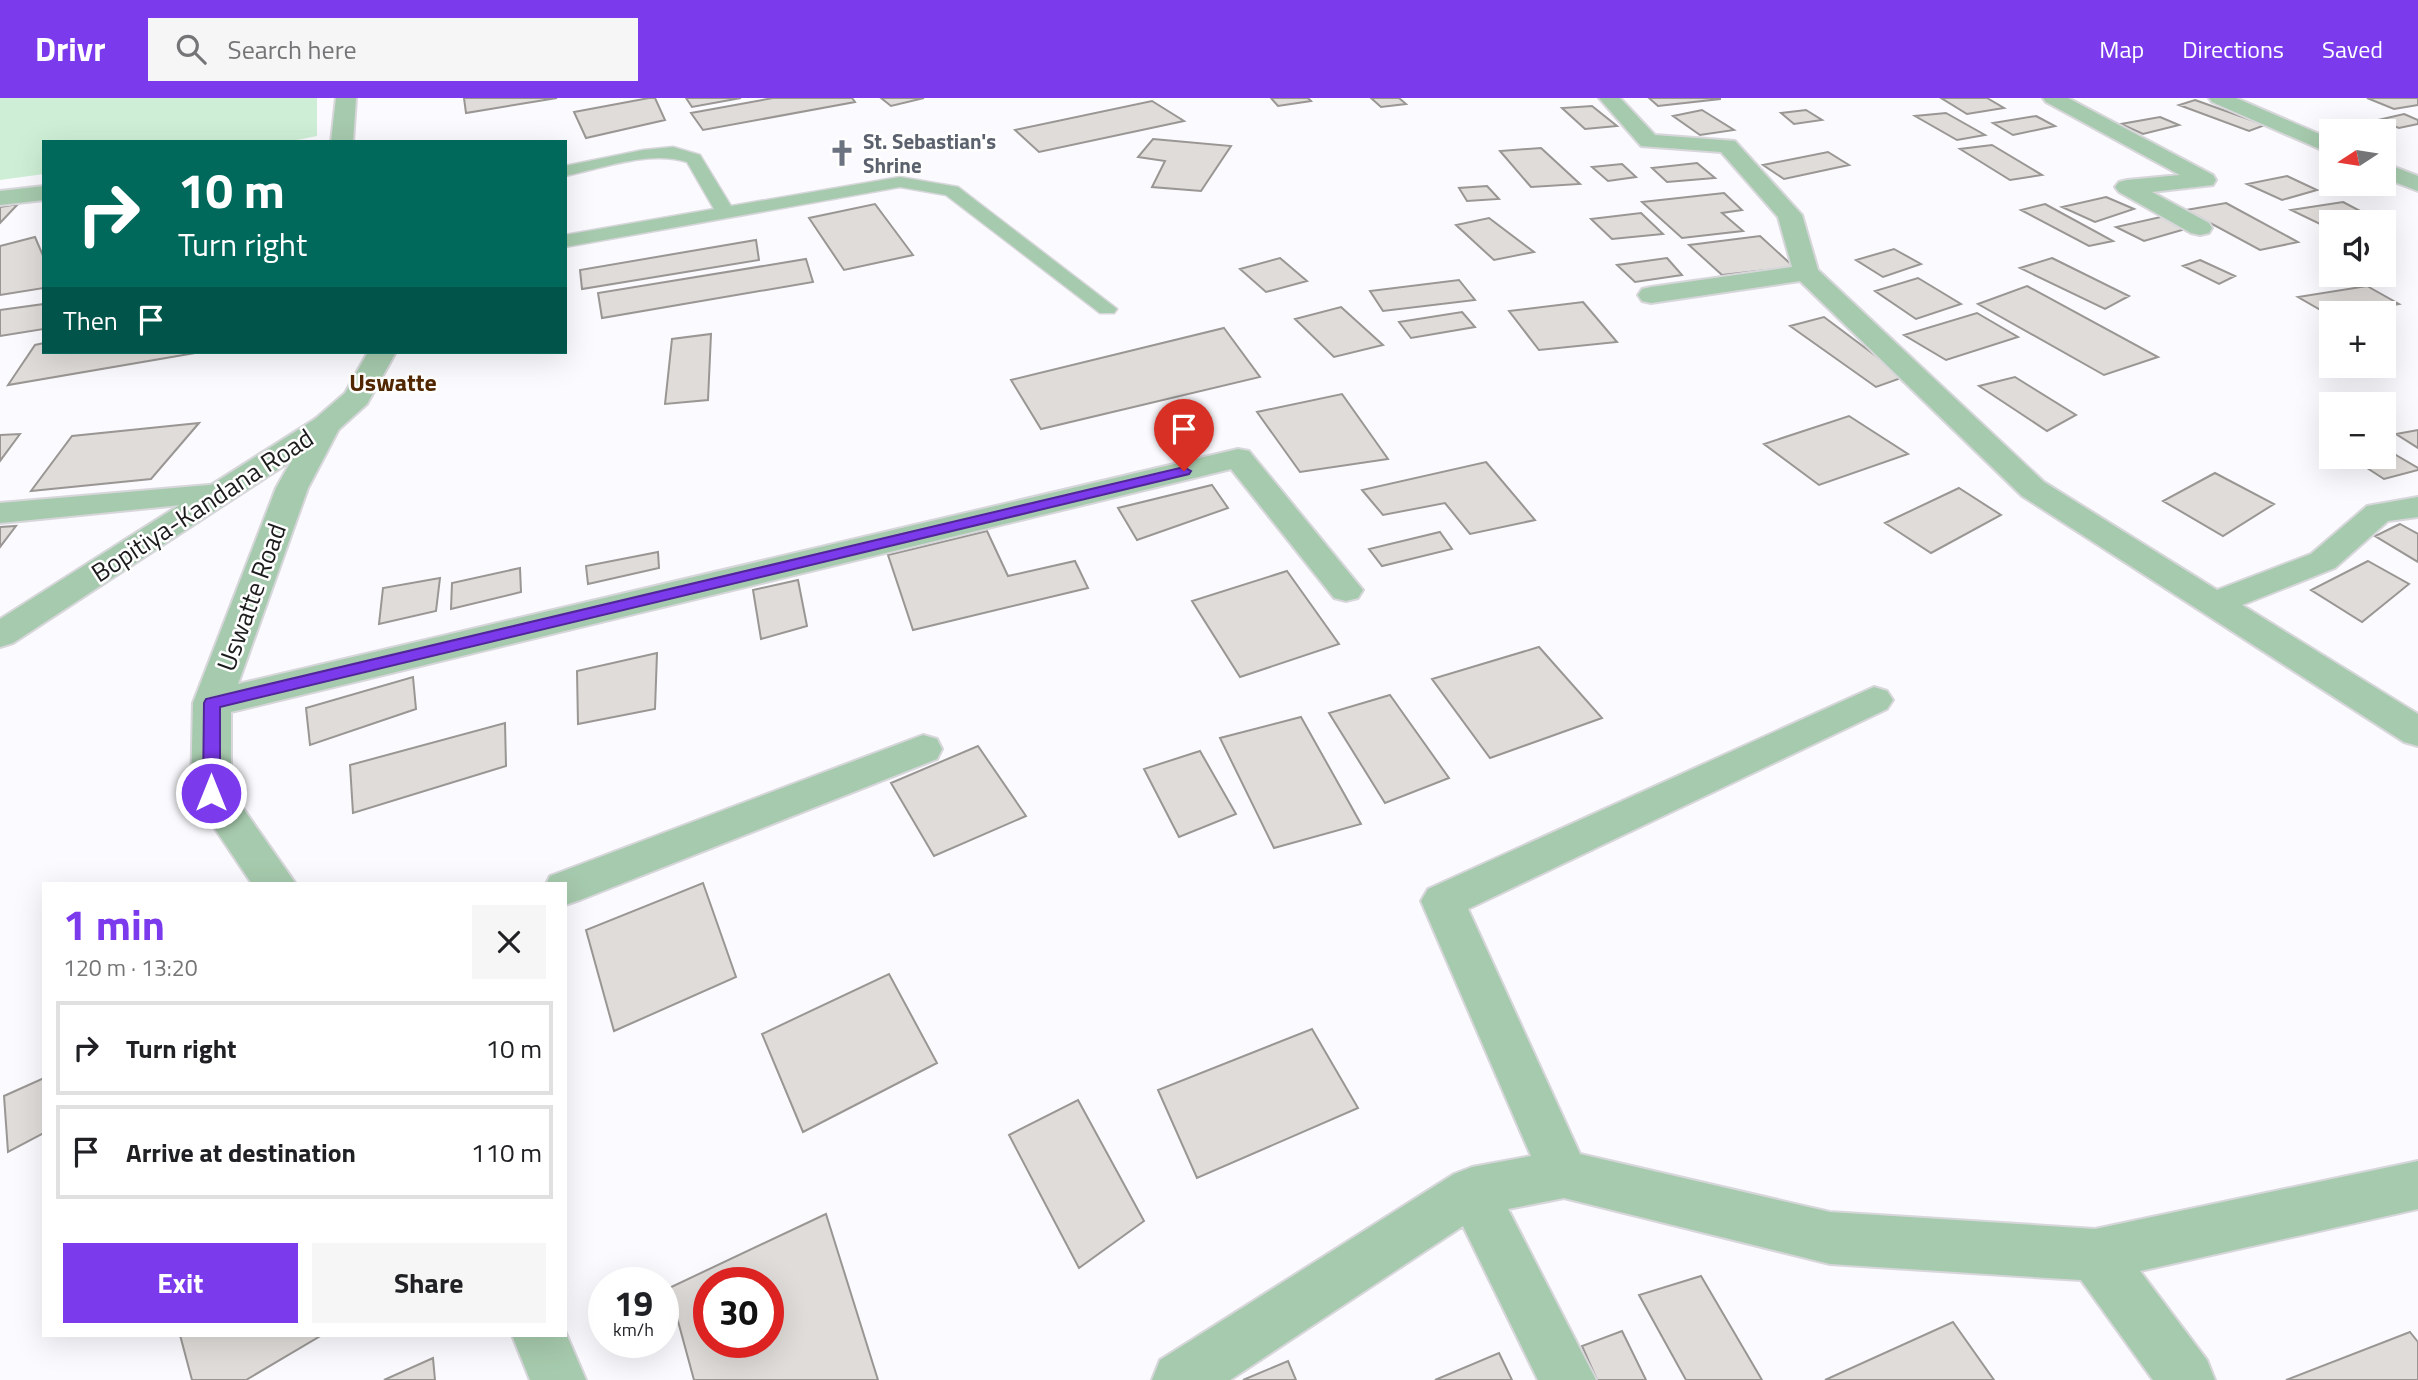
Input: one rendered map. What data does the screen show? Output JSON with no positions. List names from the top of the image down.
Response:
{
  "streets": {
    "street": ["Bopitiya-Kandana Road", "Uswatte Road"]
  },
  "crossings": [
    ["Bopitiya-Kandana Road", "Uswatte Road"]
  ],
  "districts": ["Uswatte"],
  "places": {
    "church": ["St. Sebastian's Shrine"]
  },
  "north": "left",
  "page": {
    "header": "Drivr",
    "search": "Search here",
    "nav": ["Map", "Directions", "Saved"],
    "map_buttons": ["+", "−"],
    "turn": ["10 m", "Turn right"],
    "then": "Then",
    "heading": ["1 min", "120 m · 13:20"],
    "list": [
      {
        "name": "Turn right",
        "value": "10 m"
      },
      {
        "name": "Arrive at destination",
        "value": "110 m"
      }
    ],
    "buttons": ["Exit", "Share"],
    "speed": "19 km/h",
    "limit": "30"
  }
}
